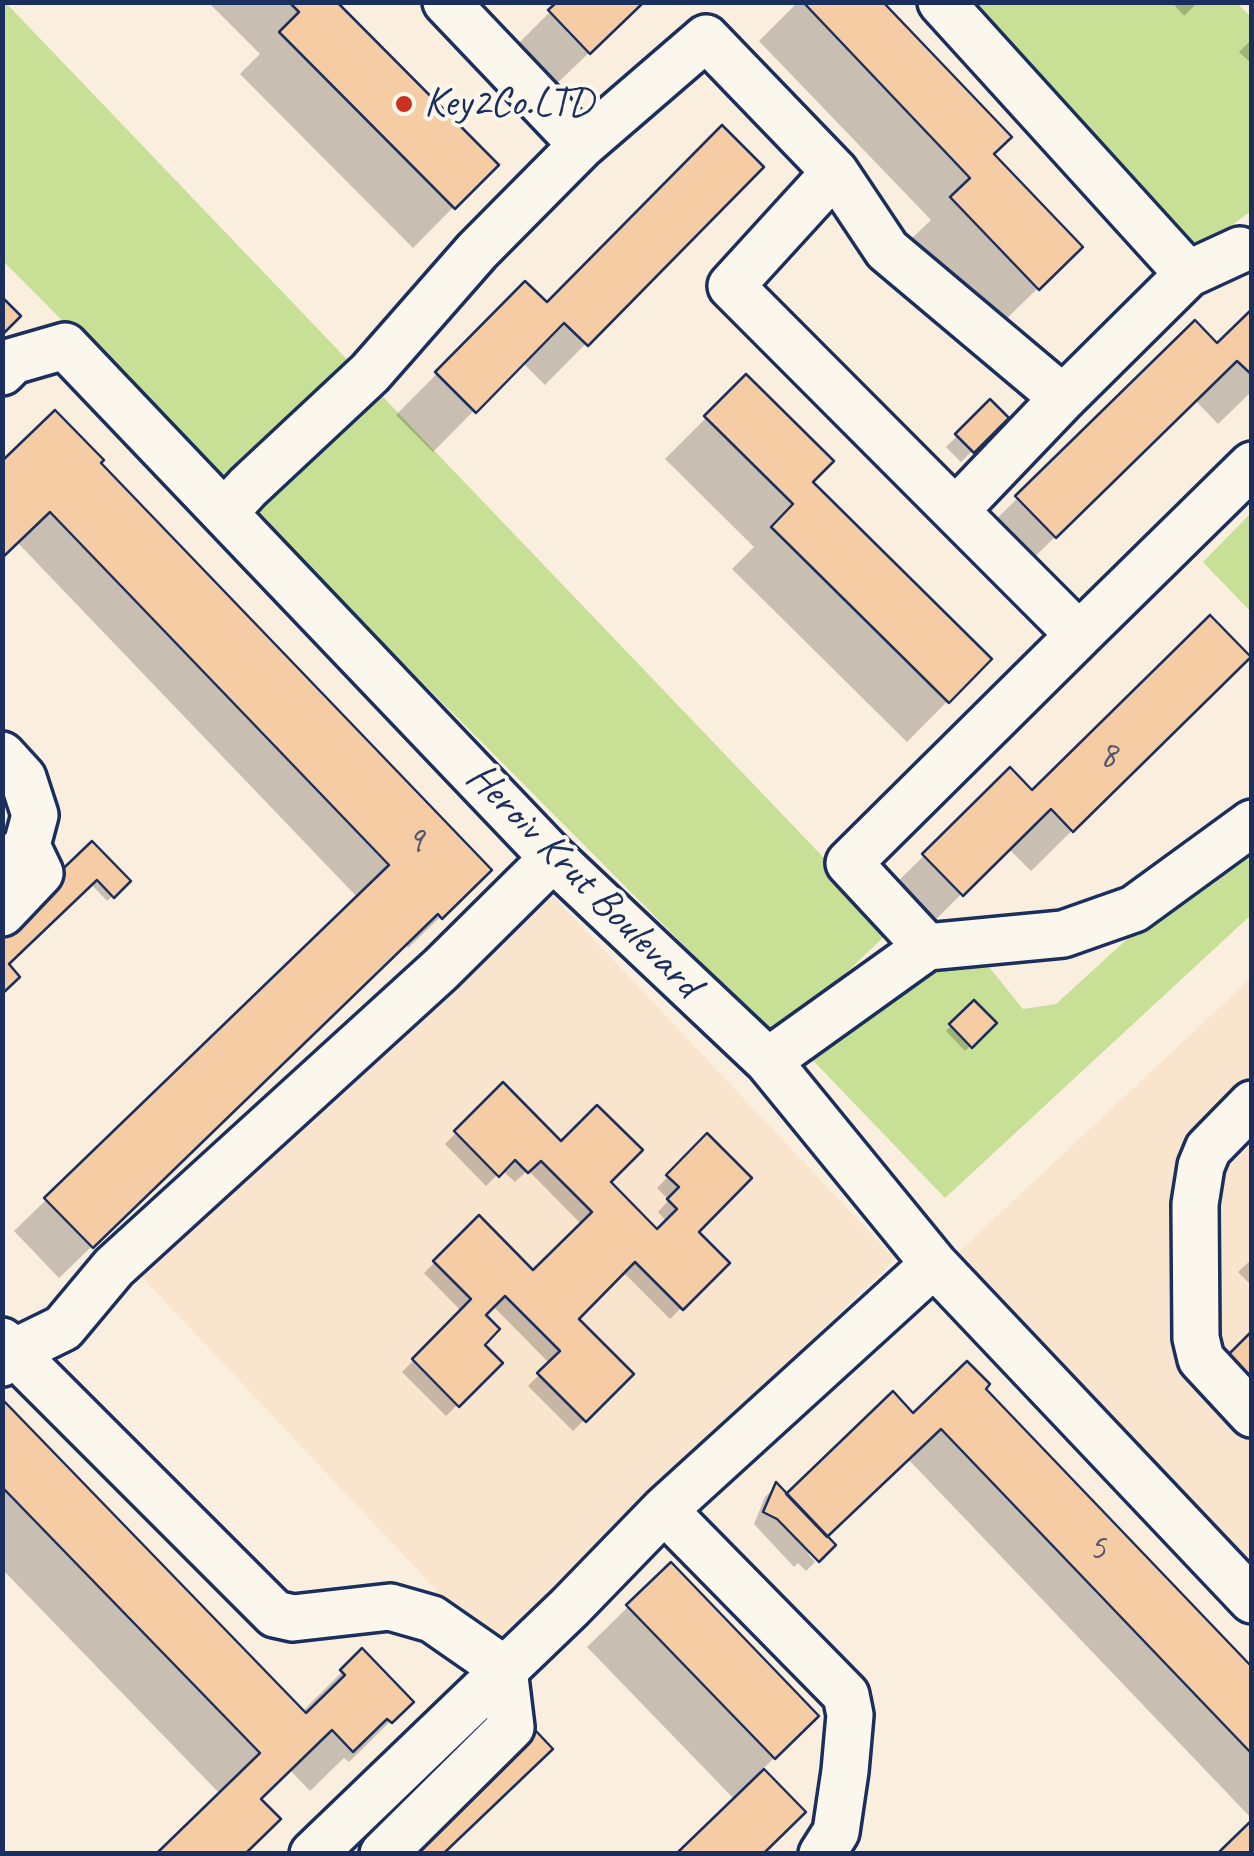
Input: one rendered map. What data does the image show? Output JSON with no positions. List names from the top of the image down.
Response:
{
  "streets": {
    "street": ["Heroiv Krut Boulevard"]
  },
  "places": ["Key2Co.LTD"],
  "house_numbers": ["8", "9", "5"]
}
